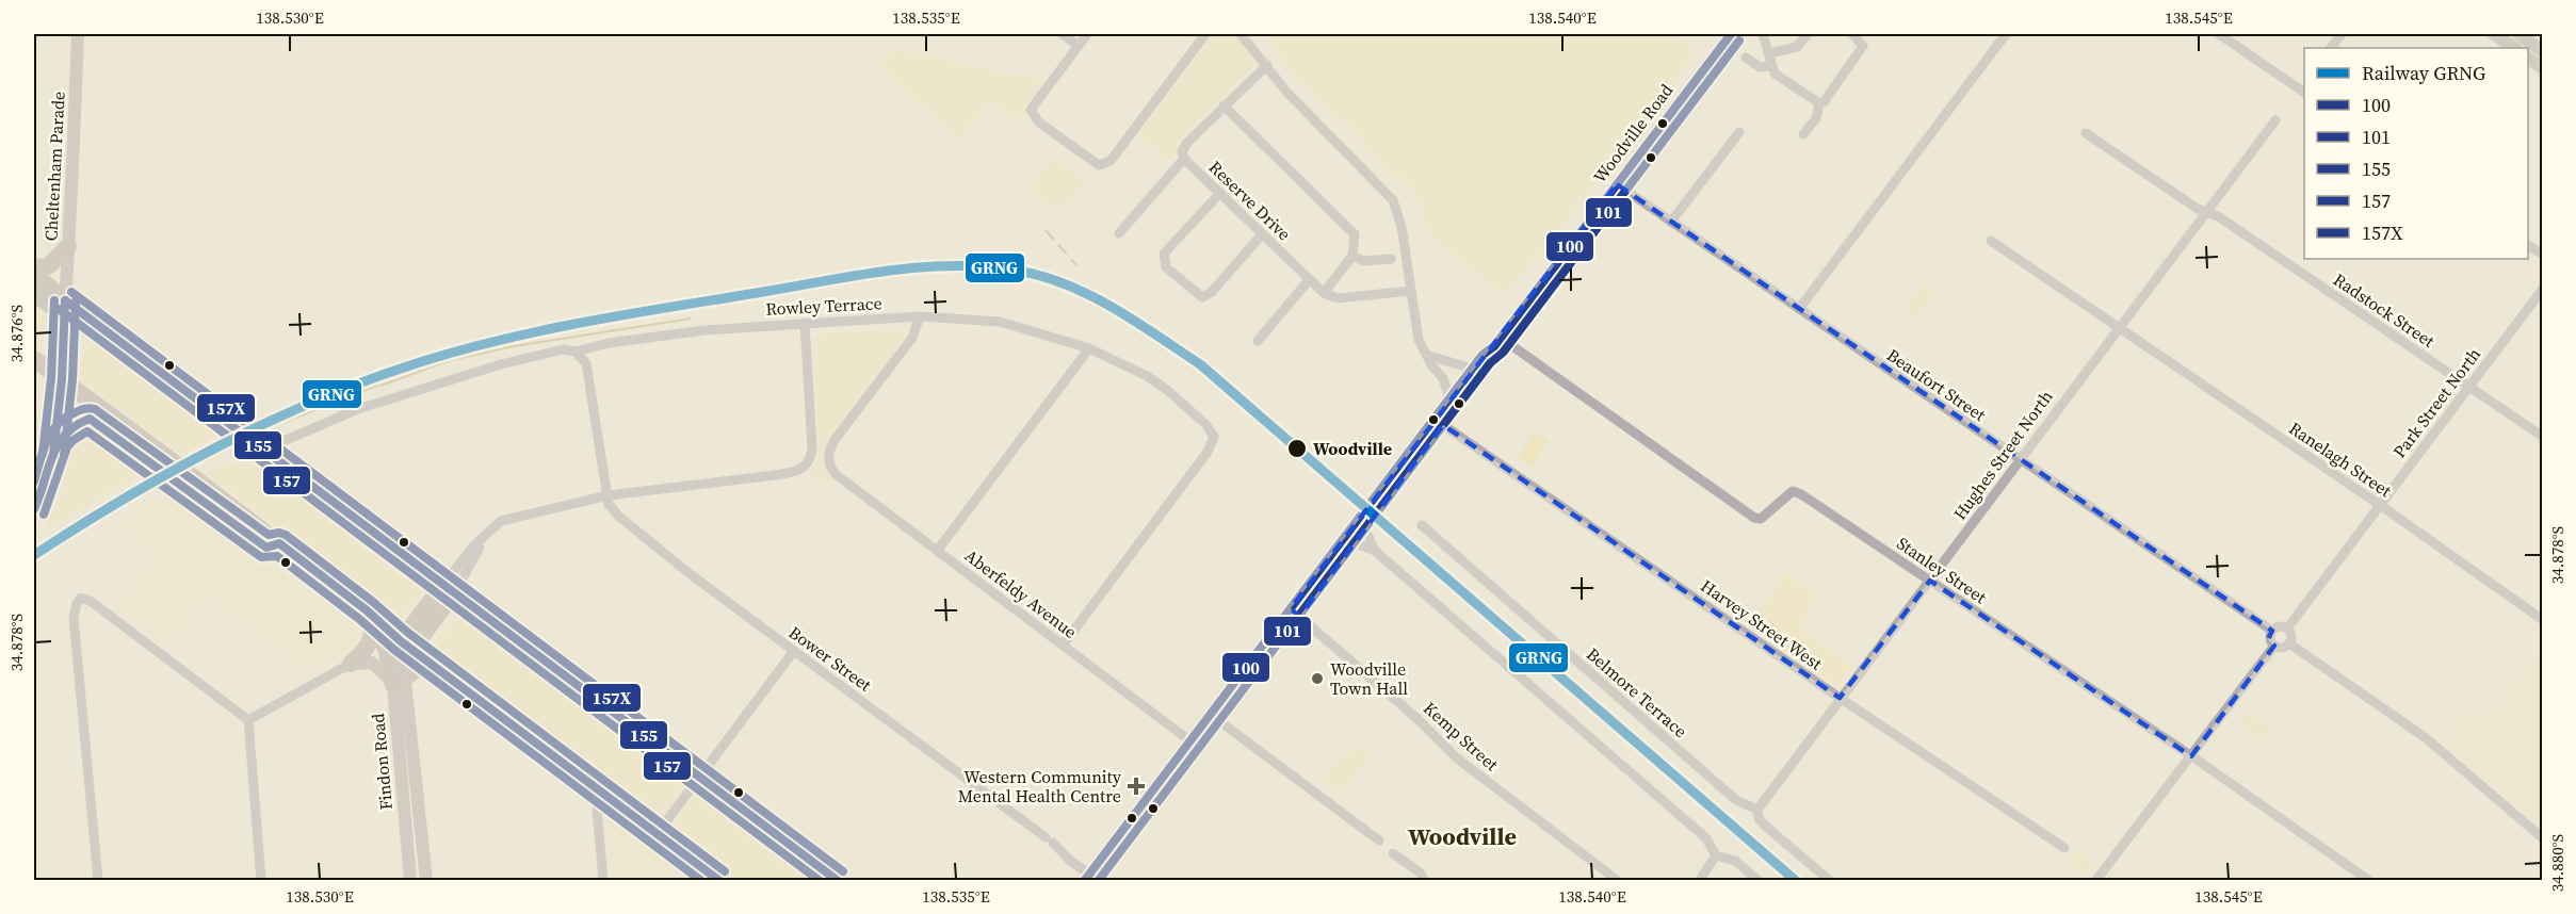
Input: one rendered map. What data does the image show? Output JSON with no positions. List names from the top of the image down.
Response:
{
  "streets": {
    "main road": ["Woodville Road", "Cheltenham Parade", "Findon Road"],
    "street": [
      "Reserve Drive",
      "Rowley Terrace",
      "Radstock Street",
      "Beaufort Street",
      "Park Street North",
      "Hughes Street North",
      "Ranelagh Street",
      "Stanley Street",
      "Aberfeldy Avenue",
      "Harvey Street West",
      "Bower Street",
      "Belmore Terrace",
      "Kemp Street"
    ]
  },
  "crossings": [
    ["Woodville Road", "Beaufort Street"],
    ["Woodville Road", "Stanley Street"],
    ["Woodville Road", "Aberfeldy Avenue"],
    ["Woodville Road", "Harvey Street West"],
    ["Woodville Road", "Bower Street"],
    ["Woodville Road", "Kemp Street"],
    ["Rowley Terrace", "Aberfeldy Avenue"],
    ["Radstock Street", "Park Street North"],
    ["Radstock Street", "Hughes Street North"],
    ["Beaufort Street", "Park Street North"],
    ["Beaufort Street", "Hughes Street North"],
    ["Park Street North", "Ranelagh Street"],
    ["Hughes Street North", "Ranelagh Street"],
    ["Hughes Street North", "Stanley Street"],
    ["Hughes Street North", "Harvey Street West"],
    ["Hughes Street North", "Belmore Terrace"]
  ],
  "districts": ["Woodville"],
  "places": {
    "other": ["Woodville", "Woodville Town Hall"],
    "health": ["Western Community Mental Health Centre"]
  },
  "lines": [
    "transit line 100",
    "transit line 101",
    "rail line GRNG",
    "transit line 157X",
    "transit line 155",
    "transit line 157"
  ],
  "legend": [
    "Railway GRNG",
    "100",
    "101",
    "155",
    "157",
    "157X"
  ],
  "coordinates": [
    "138.530°E",
    "138.535°E",
    "138.540°E",
    "138.545°E",
    "34.876°S",
    "34.878°S",
    "34.880°S"
  ]
}
